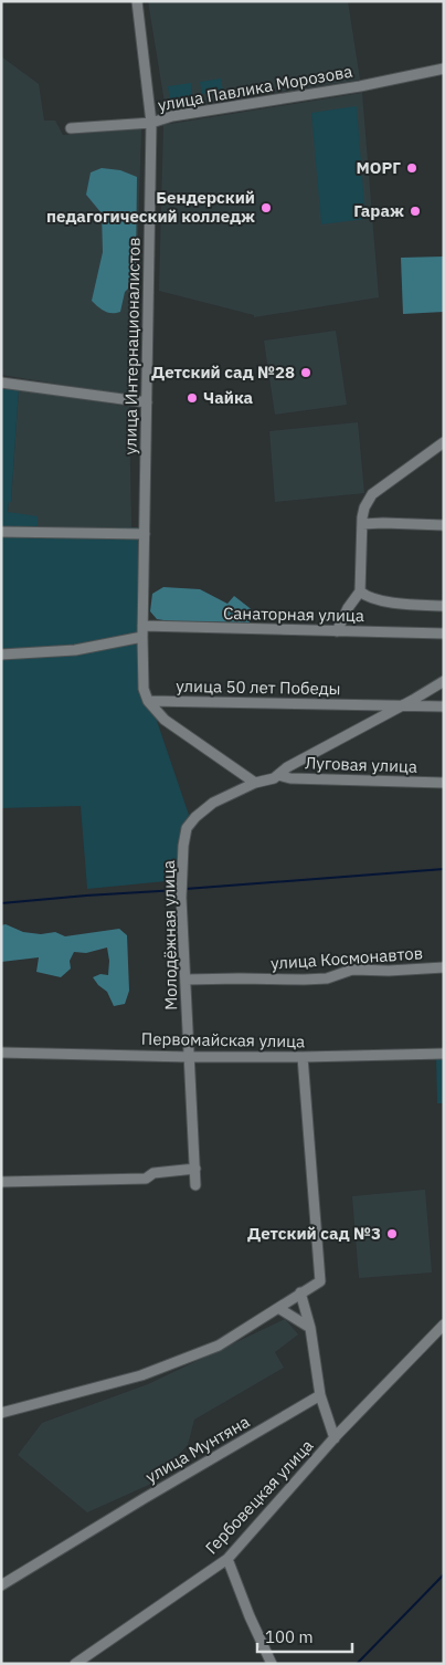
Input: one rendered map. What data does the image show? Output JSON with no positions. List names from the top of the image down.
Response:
{
  "streets": {
    "street": [
      "улица Павлика Морозова",
      "улица Интернационалистов",
      "Санаторная улица",
      "улица 50 лет Победы",
      "Луговая улица",
      "Молодёжная улица",
      "улица Космонавтов",
      "Первомайская улица",
      "улица Мунтяна",
      "Гербовецкая улица"
    ]
  },
  "crossings": [
    ["улица Павлика Морозова", "улица Интернационалистов"],
    ["улица Интернационалистов", "Санаторная улица"],
    ["улица 50 лет Победы", "Молодёжная улица"],
    ["Луговая улица", "Молодёжная улица"],
    ["Молодёжная улица", "улица Космонавтов"],
    ["Молодёжная улица", "Первомайская улица"]
  ],
  "places": [
    "МОРГ",
    "Бендерский педагогический колледж",
    "Гараж",
    "Детский сад №28",
    "Чайка",
    "Детский сад №3"
  ],
  "scale_bar": "100 m"
}
